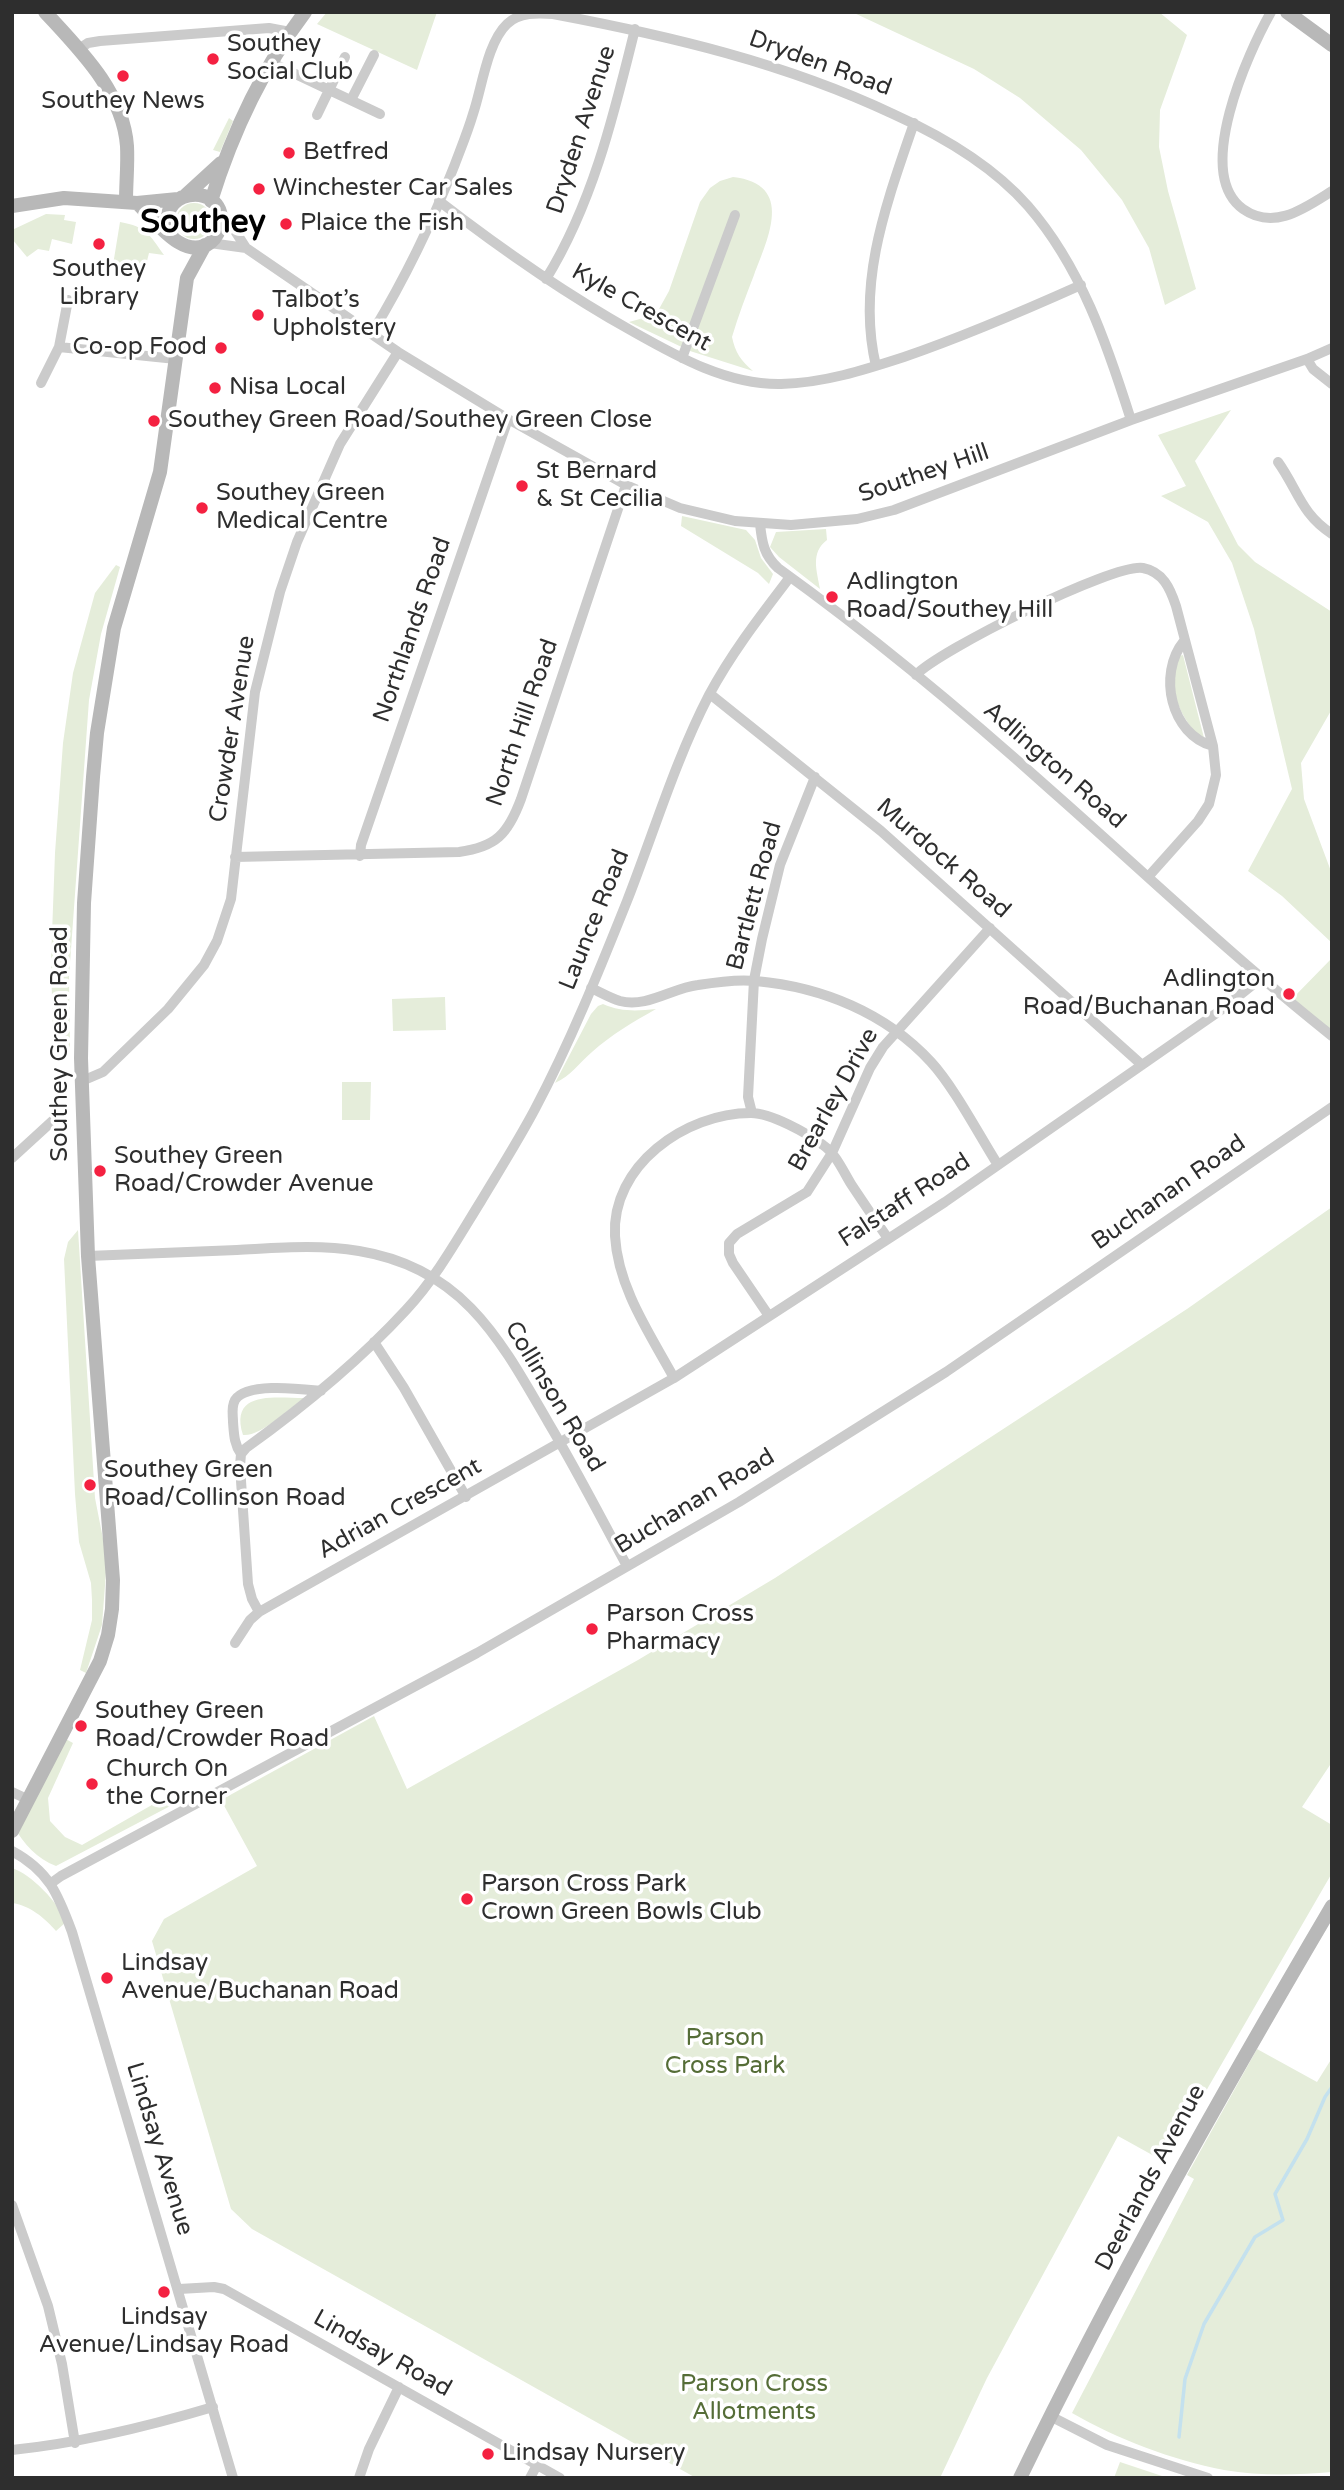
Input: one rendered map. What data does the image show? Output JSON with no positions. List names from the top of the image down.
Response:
{
  "streets": {
    "street": [
      "Dryden Road",
      "Dryden Avenue",
      "Kyle Crescent",
      "Southey Hill",
      "Northlands Road",
      "North Hill Road",
      "Crowder Avenue",
      "Adlington Road",
      "Murdock Road",
      "Bartlett Road",
      "Launce Road",
      "Southey Green Road",
      "Brearley Drive",
      "Buchanan Road",
      "Falstaff Road",
      "Collinson Road",
      "Adrian Crescent",
      "Lindsay Avenue",
      "Deerlands Avenue",
      "Lindsay Road"
    ]
  },
  "crossings": [
    ["Dryden Road", "Dryden Avenue"],
    ["Dryden Road", "Kyle Crescent"],
    ["Dryden Road", "Southey Hill"],
    ["Dryden Avenue", "Kyle Crescent"],
    ["Southey Hill", "Northlands Road"],
    ["Southey Hill", "North Hill Road"],
    ["Southey Hill", "Crowder Avenue"],
    ["Southey Hill", "Adlington Road"],
    ["Southey Hill", "Southey Green Road"],
    ["Northlands Road", "North Hill Road"],
    ["North Hill Road", "Crowder Avenue"],
    ["Crowder Avenue", "Southey Green Road"],
    ["Adlington Road", "Launce Road"],
    ["Adlington Road", "Falstaff Road"],
    ["Murdock Road", "Bartlett Road"],
    ["Murdock Road", "Launce Road"],
    ["Murdock Road", "Brearley Drive"],
    ["Murdock Road", "Falstaff Road"],
    ["Launce Road", "Collinson Road"],
    ["Southey Green Road", "Collinson Road"],
    ["Brearley Drive", "Falstaff Road"],
    ["Buchanan Road", "Collinson Road"],
    ["Buchanan Road", "Lindsay Avenue"],
    ["Falstaff Road", "Collinson Road"],
    ["Falstaff Road", "Adrian Crescent"],
    ["Collinson Road", "Adrian Crescent"],
    ["Lindsay Avenue", "Lindsay Road"]
  ],
  "districts": ["Southey"],
  "parks": ["Parson Cross Park", "Parson Cross Allotments"],
  "places": [
    "Southey Social Club",
    "Southey News",
    "Betfred",
    "Winchester Car Sales",
    "Plaice the Fish",
    "Southey Library",
    "Talbot’s Upholstery",
    "Co-op Food",
    "Nisa Local",
    "Southey Green Road/Southey Green Close",
    "St Bernard & St Cecilia",
    "Southey Green Medical Centre",
    "Adlington Road/Southey Hill",
    "Adlington Road/Buchanan Road",
    "Southey Green Road/Crowder Avenue",
    "Southey Green Road/Collinson Road",
    "Parson Cross Pharmacy",
    "Southey Green Road/Crowder Road",
    "Church On the Corner",
    "Parson Cross Park Crown Green Bowls Club",
    "Lindsay Avenue/Buchanan Road",
    "Lindsay Avenue/Lindsay Road",
    "Lindsay Nursery"
  ]
}
